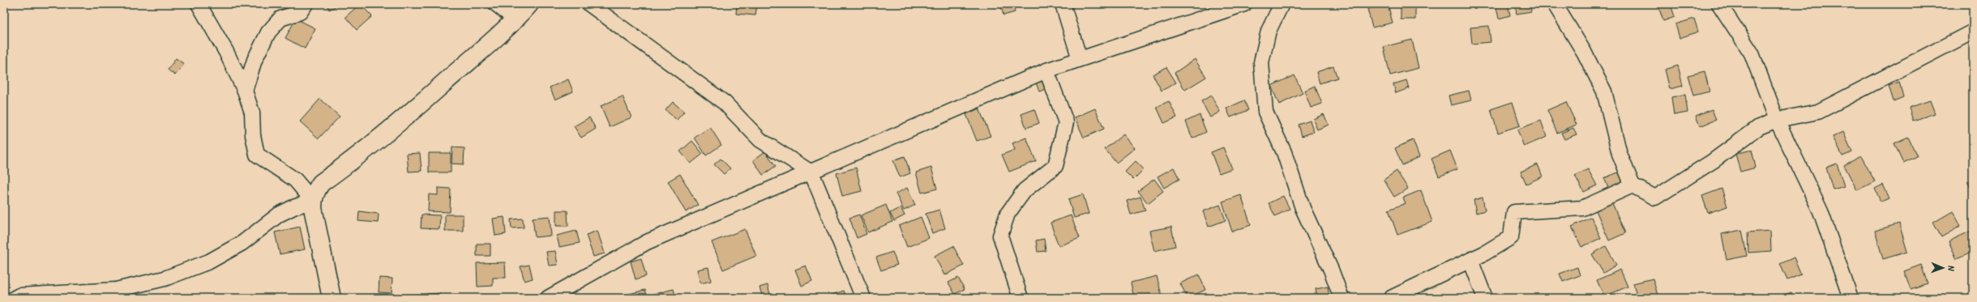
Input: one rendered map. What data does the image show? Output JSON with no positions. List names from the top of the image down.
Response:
{
  "north": "right"
}
